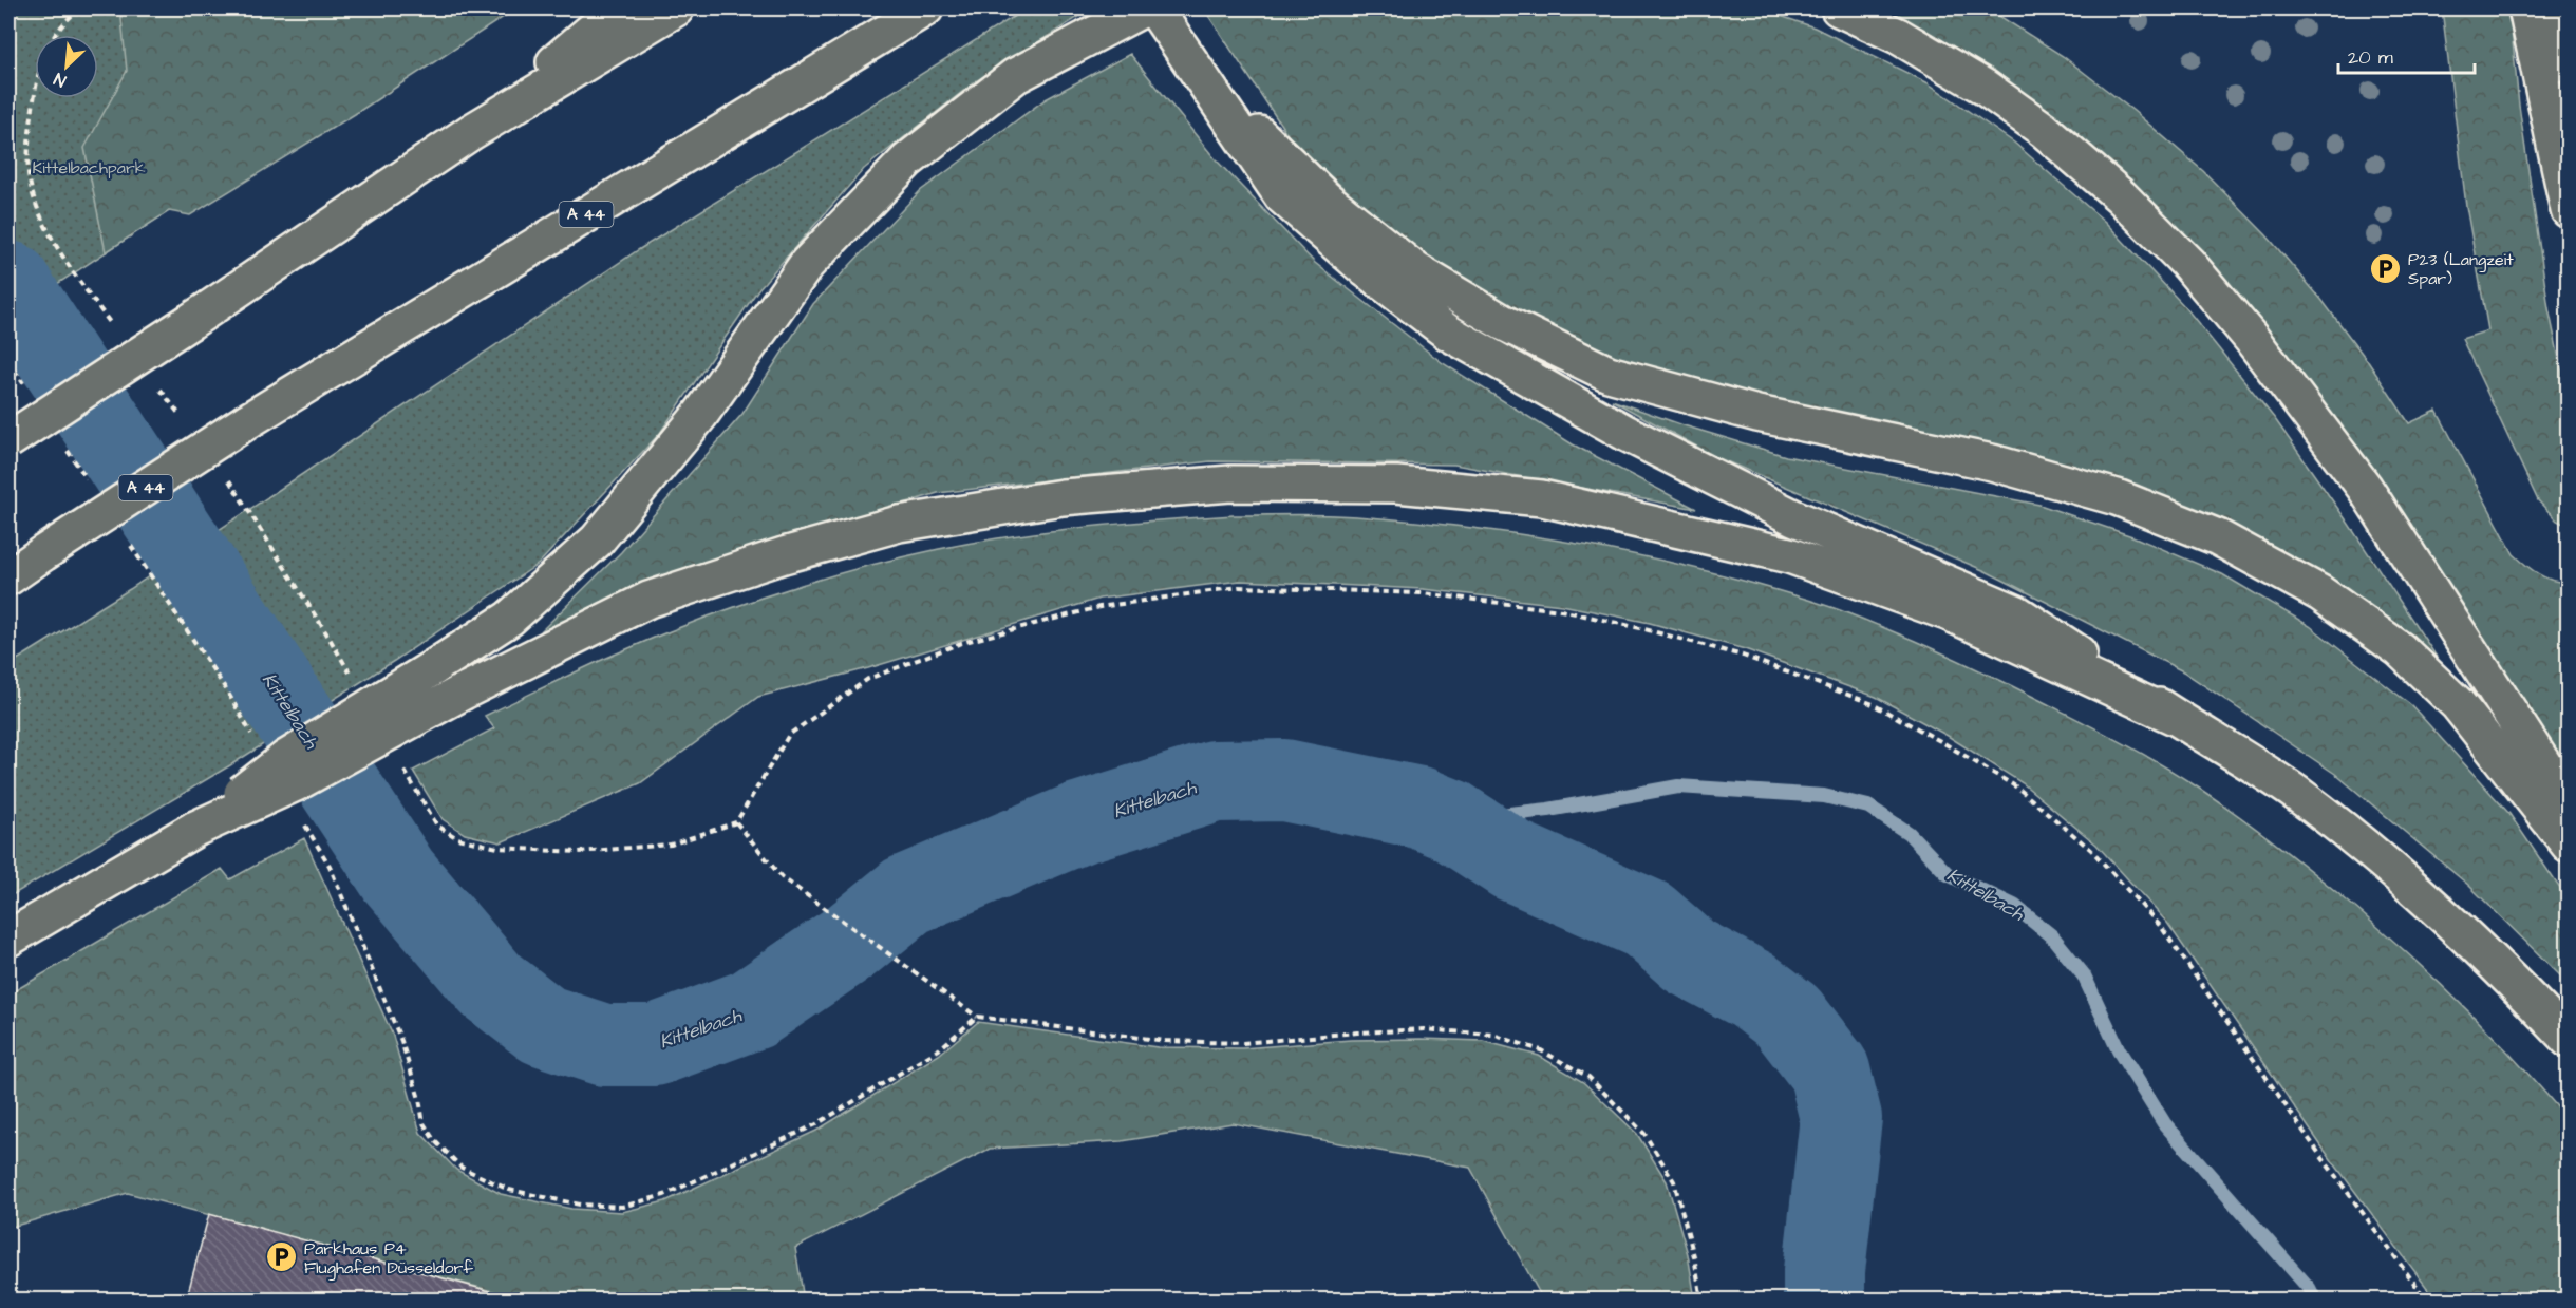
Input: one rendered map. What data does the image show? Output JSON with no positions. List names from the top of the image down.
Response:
{
  "streets": {
    "highway": ["A 44"]
  },
  "water": ["Kittelbach"],
  "parks": ["Kittelbachpark"],
  "places": {
    "parking": ["P23 (Langzeit Spar)", "Parkhaus P4 Flughafen Düsseldorf"]
  },
  "scale_bar": "20 m",
  "north": "bottom left"
}
